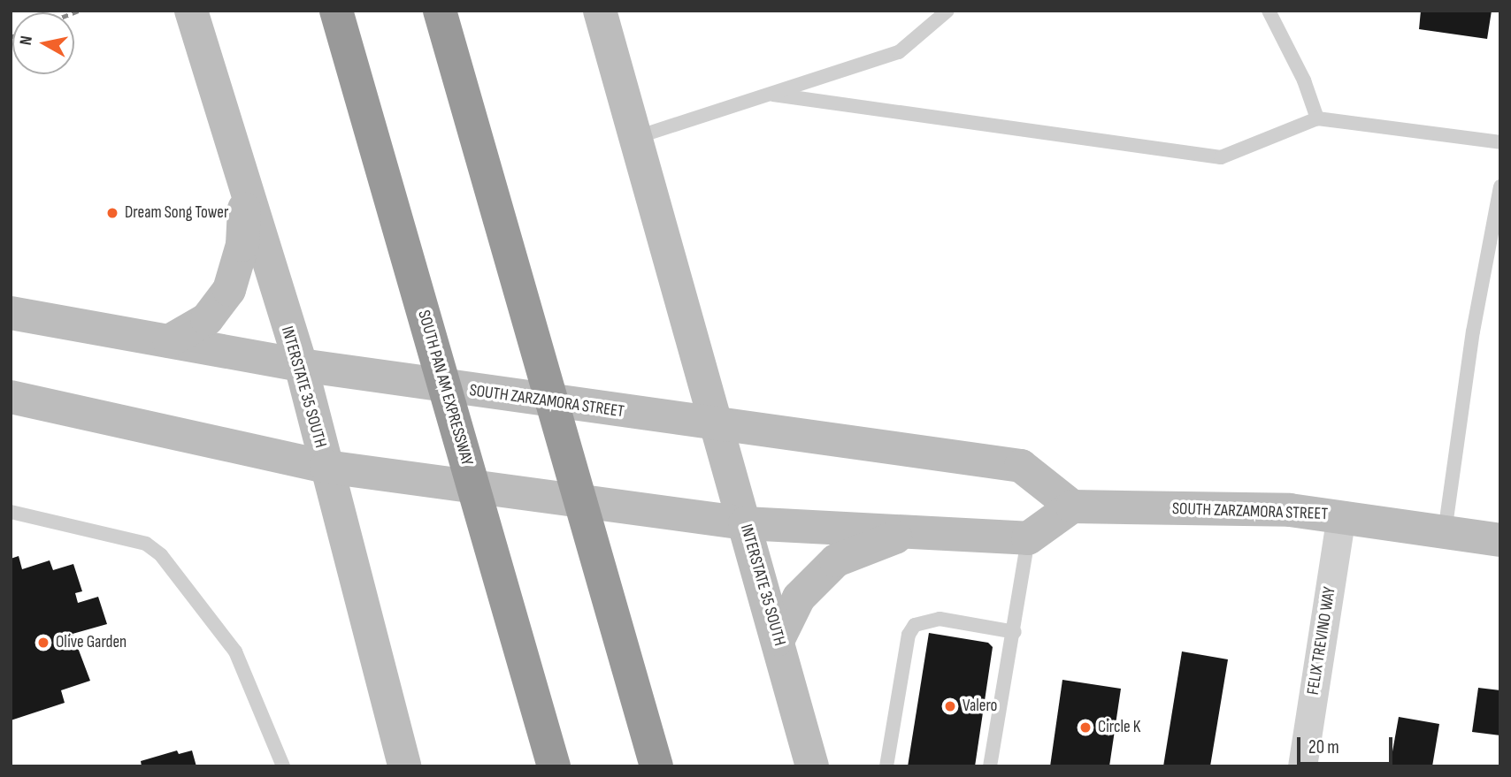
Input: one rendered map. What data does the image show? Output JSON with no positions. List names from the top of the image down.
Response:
{
  "streets": {
    "highway": ["SOUTH PAN AM EXPRESSWAY"],
    "main road": ["INTERSTATE 35 SOUTH", "SOUTH ZARZAMORA STREET"],
    "street": ["FELIX TREVINO WAY"]
  },
  "crossings": [
    ["INTERSTATE 35 SOUTH", "SOUTH ZARZAMORA STREET"],
    ["SOUTH ZARZAMORA STREET", "FELIX TREVINO WAY"]
  ],
  "places": [
    "Dream Song Tower",
    "Olive Garden",
    "Valero",
    "Circle K"
  ],
  "scale_bar": "20 m",
  "north": "left"
}
